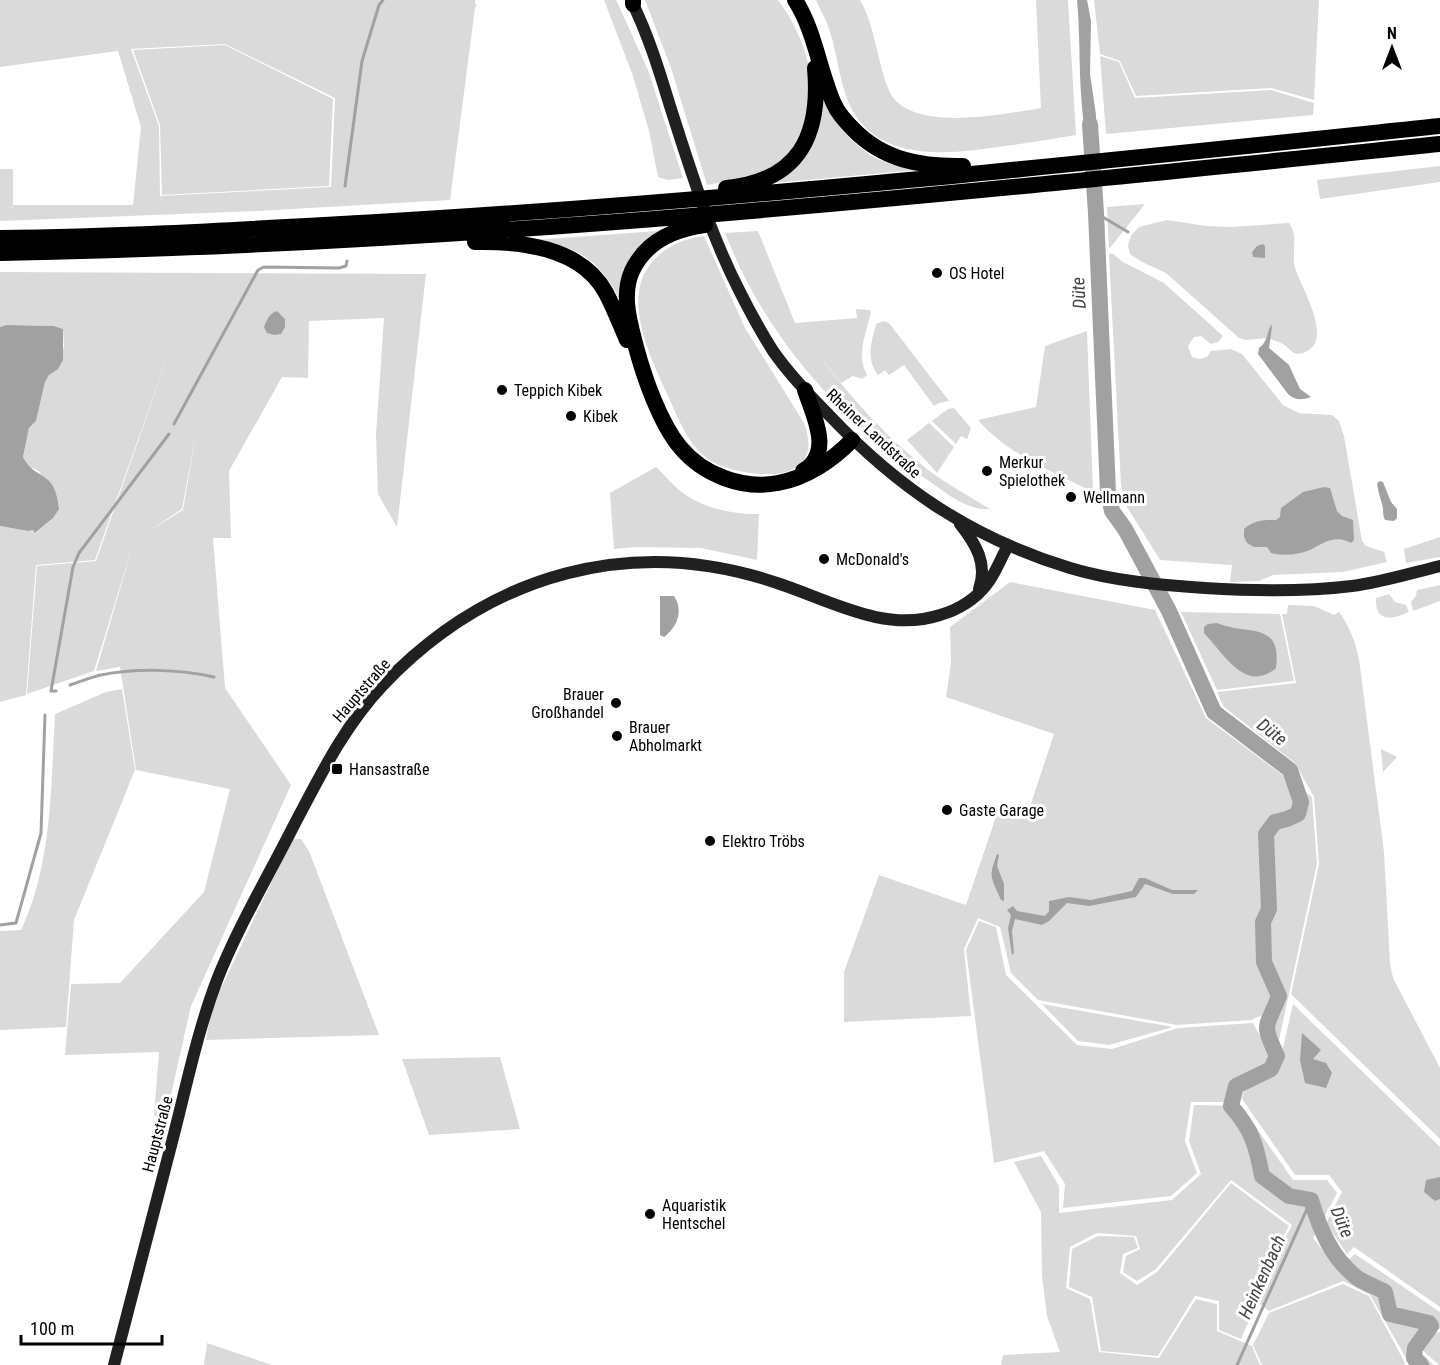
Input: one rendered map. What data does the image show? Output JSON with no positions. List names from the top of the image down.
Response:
{
  "streets": {
    "street": ["Rheiner Landstraße", "Hauptstraße"]
  },
  "crossings": [
    ["Rheiner Landstraße", "Hauptstraße"]
  ],
  "water": ["Düte", "Heinkenbach"],
  "places": {
    "other": [
      "OS Hotel",
      "Teppich Kibek",
      "Kibek",
      "Merkur Spielothek",
      "Wellmann",
      "McDonald's",
      "Brauer Großhandel",
      "Brauer Abholmarkt",
      "Gaste Garage",
      "Elektro Tröbs",
      "Aquaristik Hentschel"
    ],
    "transit": ["Hansastraße"]
  },
  "scale_bar": "100 m",
  "north": "top"
}
